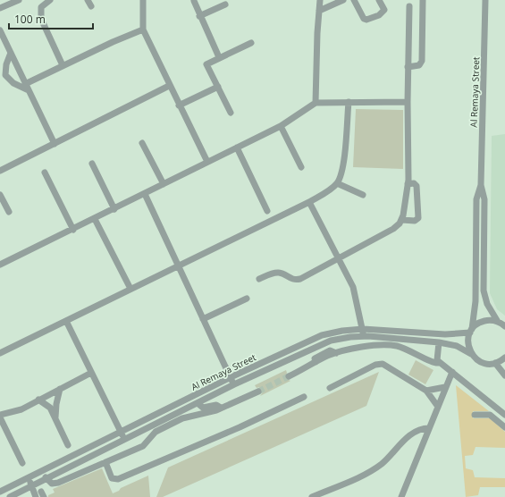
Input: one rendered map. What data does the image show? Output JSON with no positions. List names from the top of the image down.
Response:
{
  "streets": {
    "street": ["Al Remaya Street"]
  },
  "scale_bar": "100 m"
}
